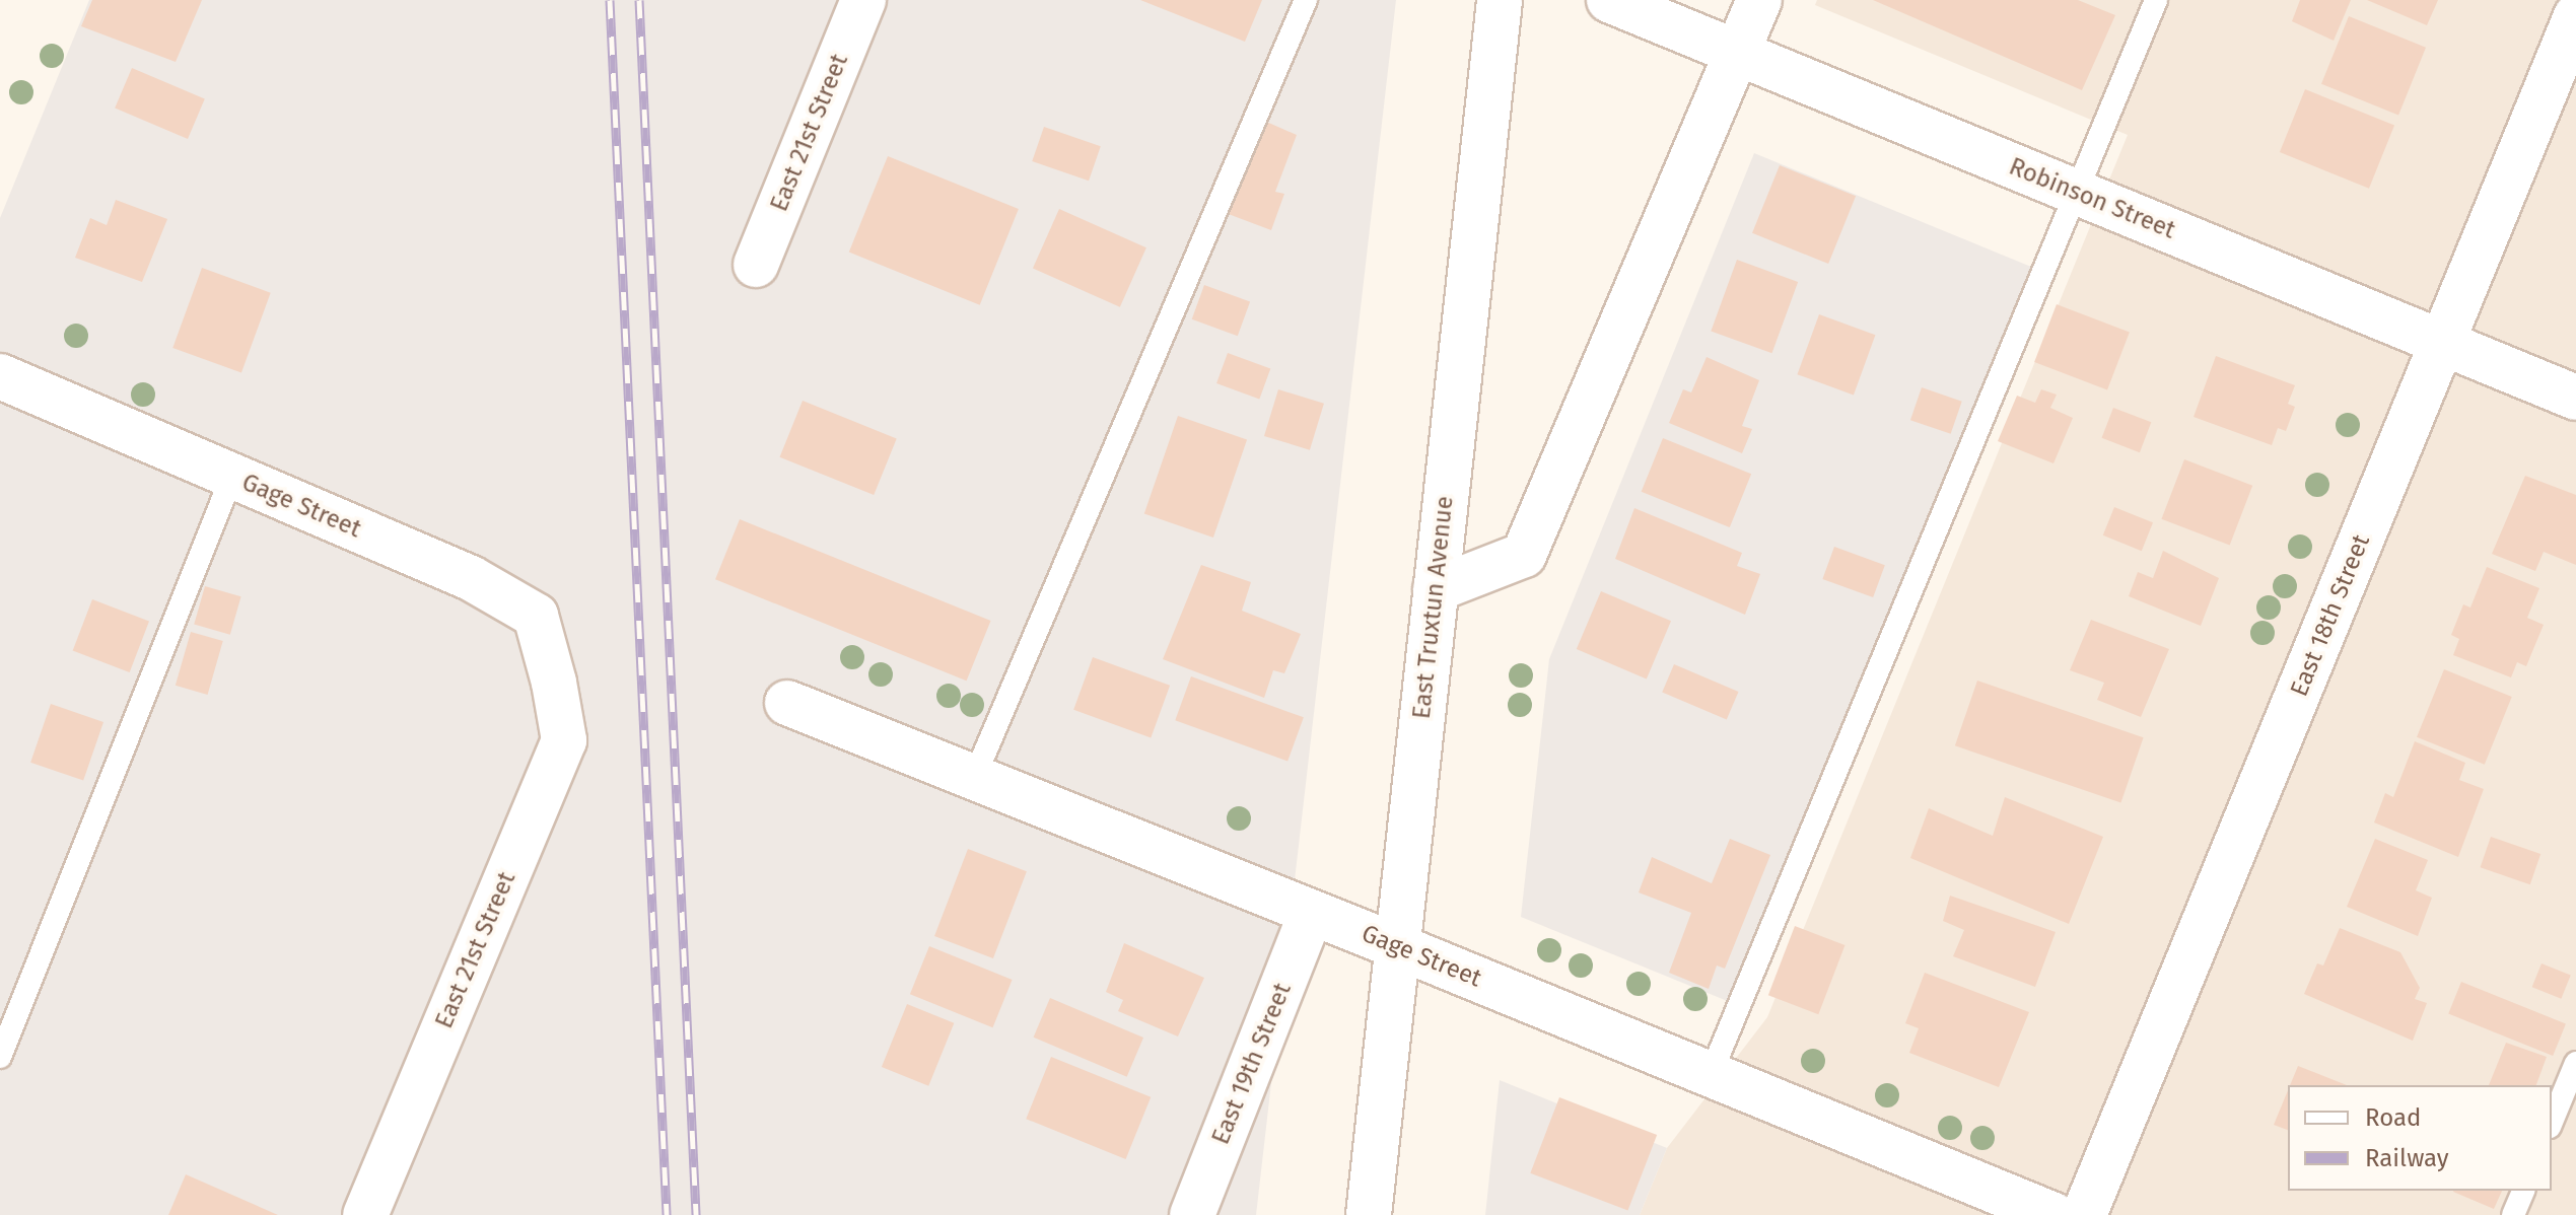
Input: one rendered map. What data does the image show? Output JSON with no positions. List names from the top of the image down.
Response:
{
  "streets": {
    "street": [
      "East 21st Street",
      "Robinson Street",
      "Gage Street",
      "East Truxtun Avenue",
      "East 18th Street",
      "East 19th Street"
    ]
  },
  "crossings": [
    ["East 21st Street", "Gage Street"],
    ["Robinson Street", "East 18th Street"],
    ["Gage Street", "East Truxtun Avenue"],
    ["Gage Street", "East 19th Street"]
  ],
  "legend": ["Road", "Railway"]
}
